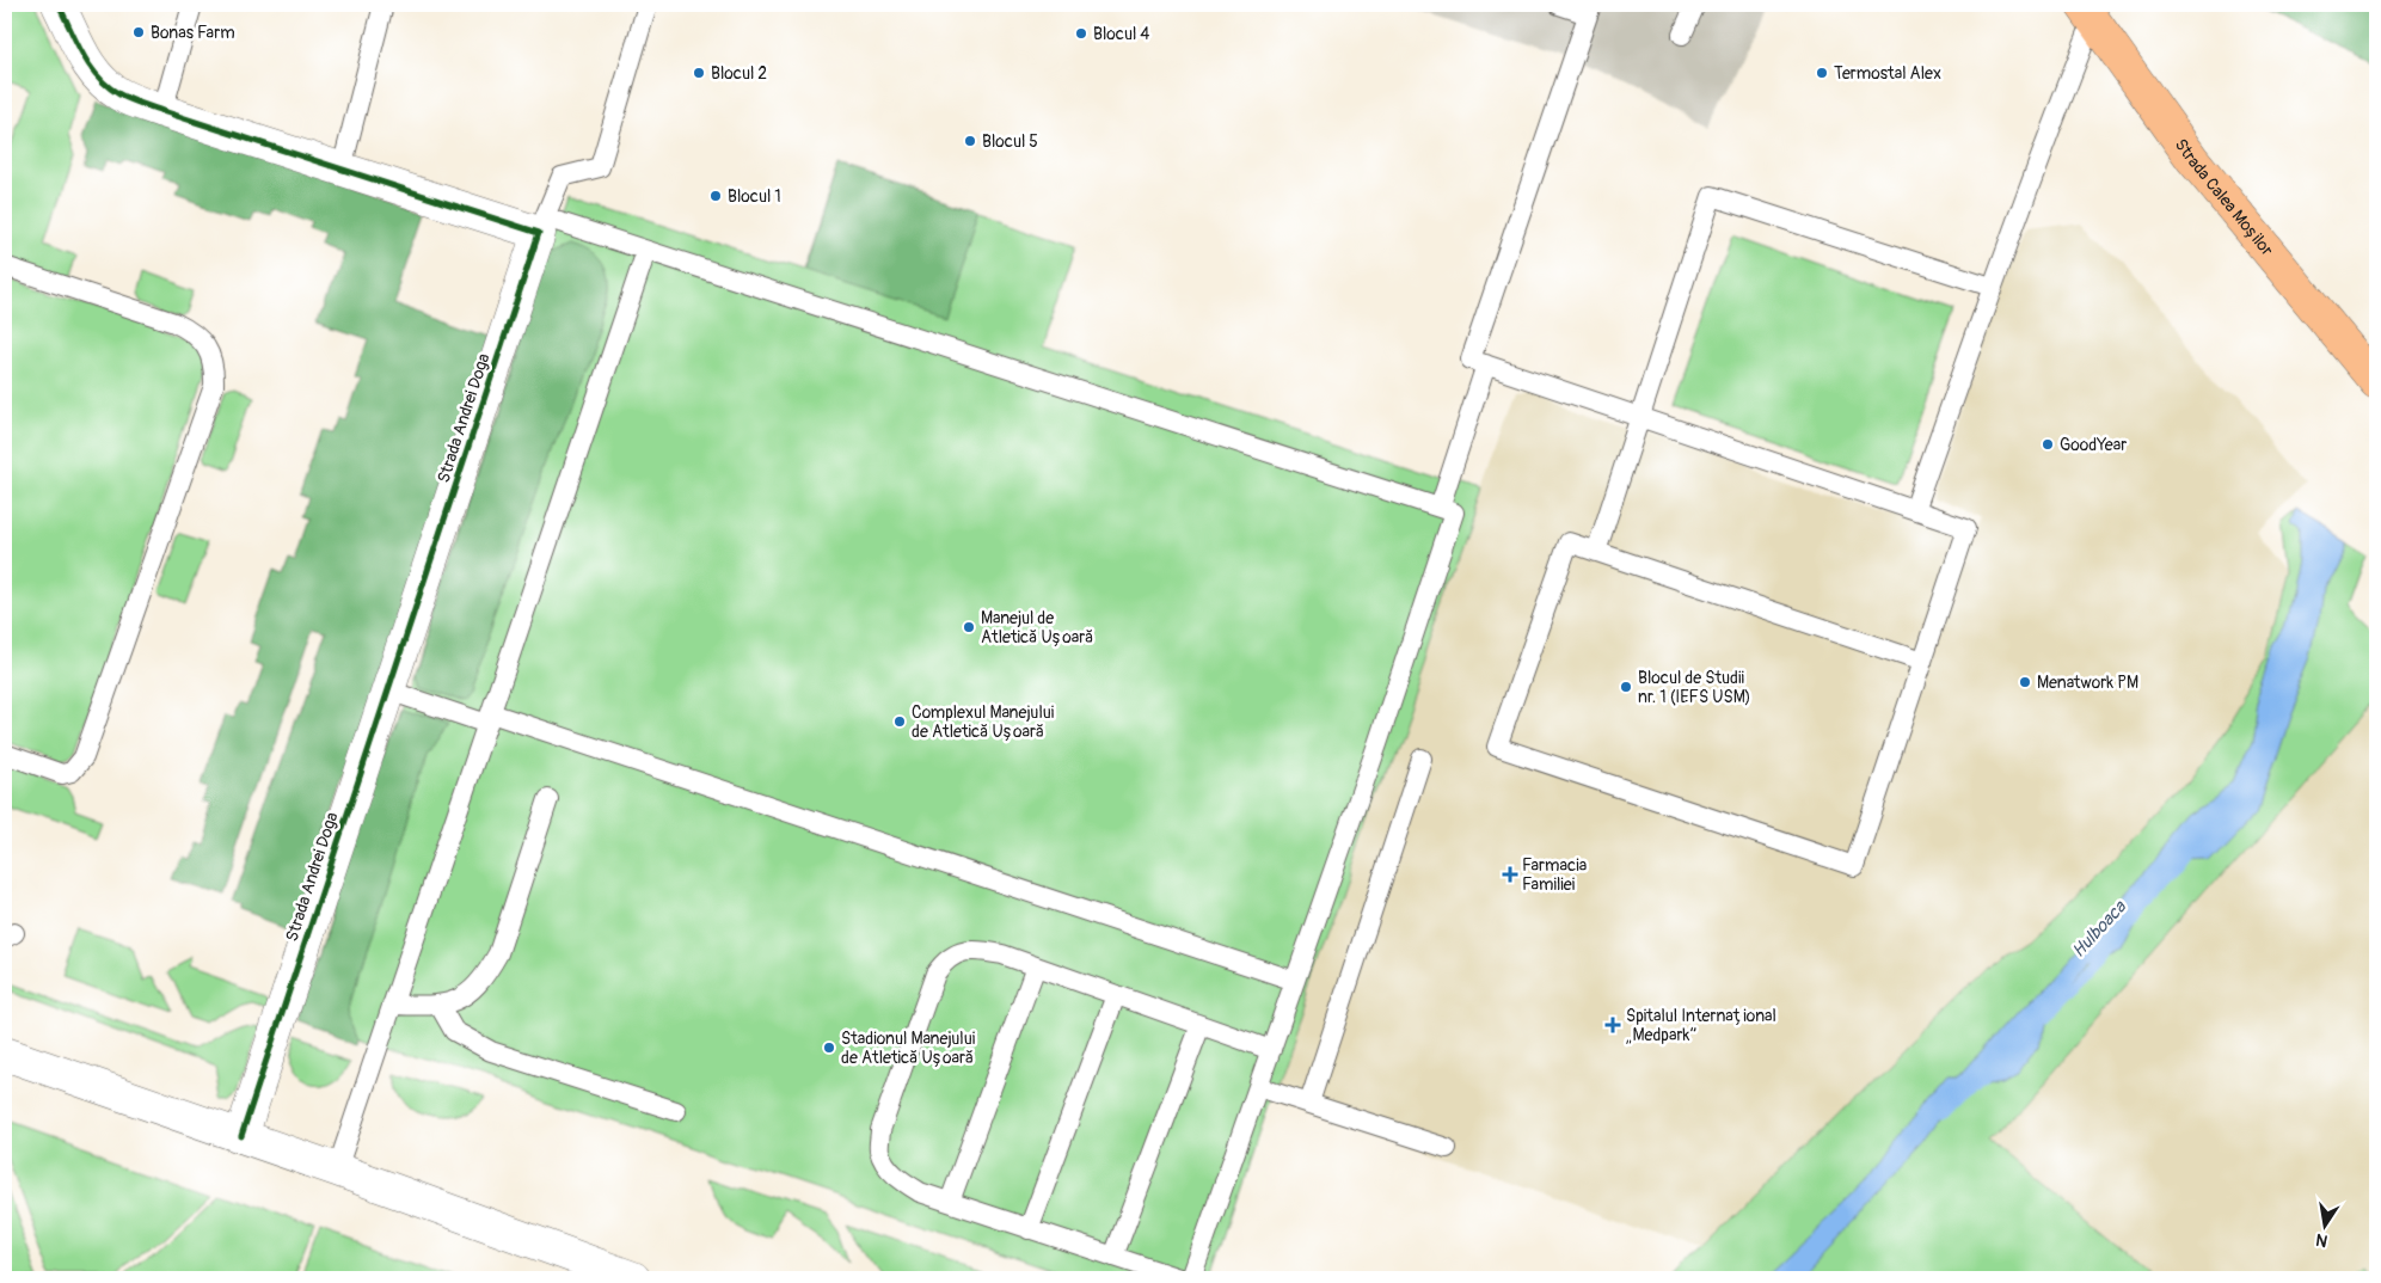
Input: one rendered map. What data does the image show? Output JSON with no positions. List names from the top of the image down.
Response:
{
  "streets": {
    "main road": ["Strada Calea Moșilor"],
    "street": ["Strada Andrei Doga"]
  },
  "water": ["Hulboaca"],
  "places": {
    "other": [
      "Bonas Farm",
      "Blocul 4",
      "Blocul 2",
      "Termostal Alex",
      "Blocul 5",
      "Blocul 1",
      "GoodYear",
      "Manejul de Atletică Ușoară",
      "Menatwork PM",
      "Blocul de Studii nr. 1 (IEFS USM)",
      "Complexul Manejului de Atletică Ușoară",
      "Stadionul Manejului de Atletică Ușoară"
    ],
    "health": ["Farmacia Familiei", "Spitalul Internațional „Medpark”"]
  },
  "north": "bottom"
}
